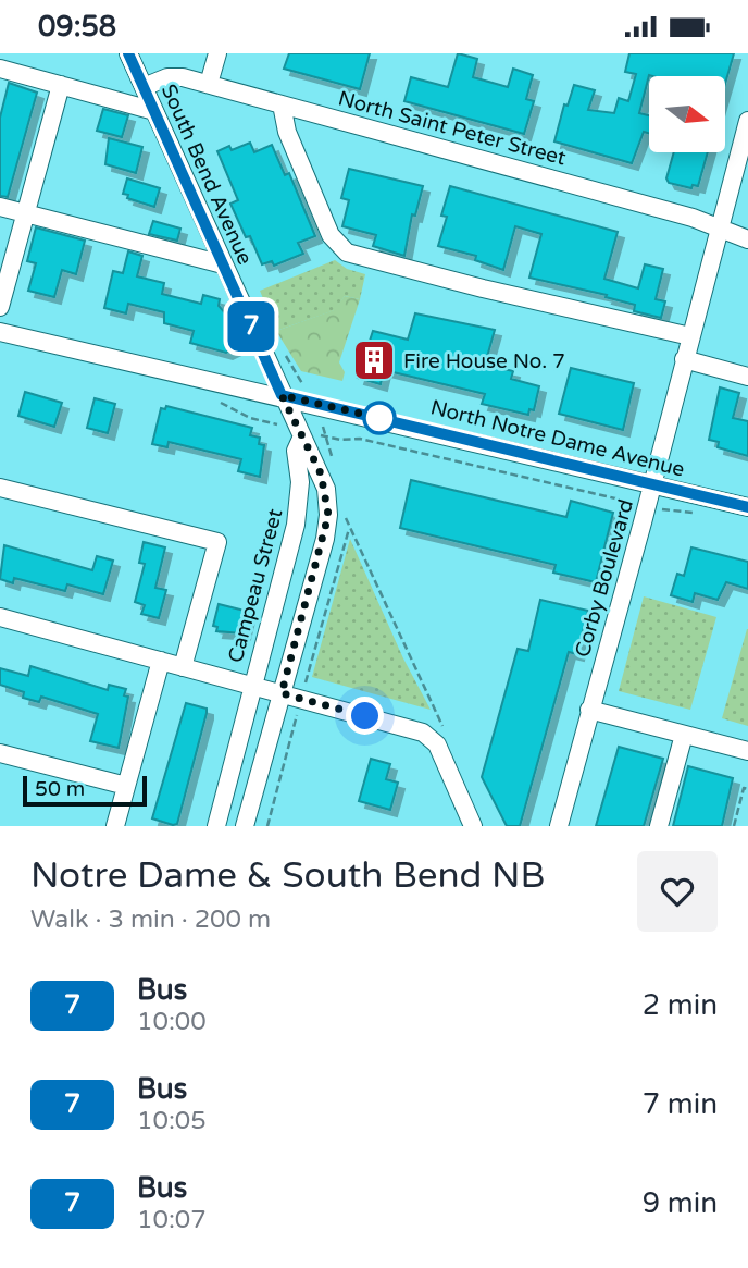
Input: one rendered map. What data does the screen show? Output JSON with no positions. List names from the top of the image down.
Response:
{
  "streets": {
    "street": [
      "North Saint Peter Street",
      "South Bend Avenue",
      "North Notre Dame Avenue",
      "Corby Boulevard",
      "Campeau Street"
    ]
  },
  "crossings": [
    ["North Saint Peter Street", "South Bend Avenue"],
    ["North Saint Peter Street", "Corby Boulevard"],
    ["South Bend Avenue", "North Notre Dame Avenue"],
    ["South Bend Avenue", "Campeau Street"],
    ["North Notre Dame Avenue", "Corby Boulevard"]
  ],
  "places": {
    "building": ["Fire House No. 7"]
  },
  "lines": ["bus line 7"],
  "scale_bar": "50 m",
  "north": "right",
  "page": {
    "status": "09:58",
    "on_map": "7",
    "scale": "50 m",
    "heading": ["Notre Dame & South Bend NB", "Walk · 3 min · 200 m"],
    "list": [
      {
        "mark": "7",
        "name": "Bus",
        "note": "10:00",
        "value": "2 min"
      },
      {
        "mark": "7",
        "name": "Bus",
        "note": "10:05",
        "value": "7 min"
      },
      {
        "mark": "7",
        "name": "Bus",
        "note": "10:07",
        "value": "9 min"
      }
    ]
  }
}
